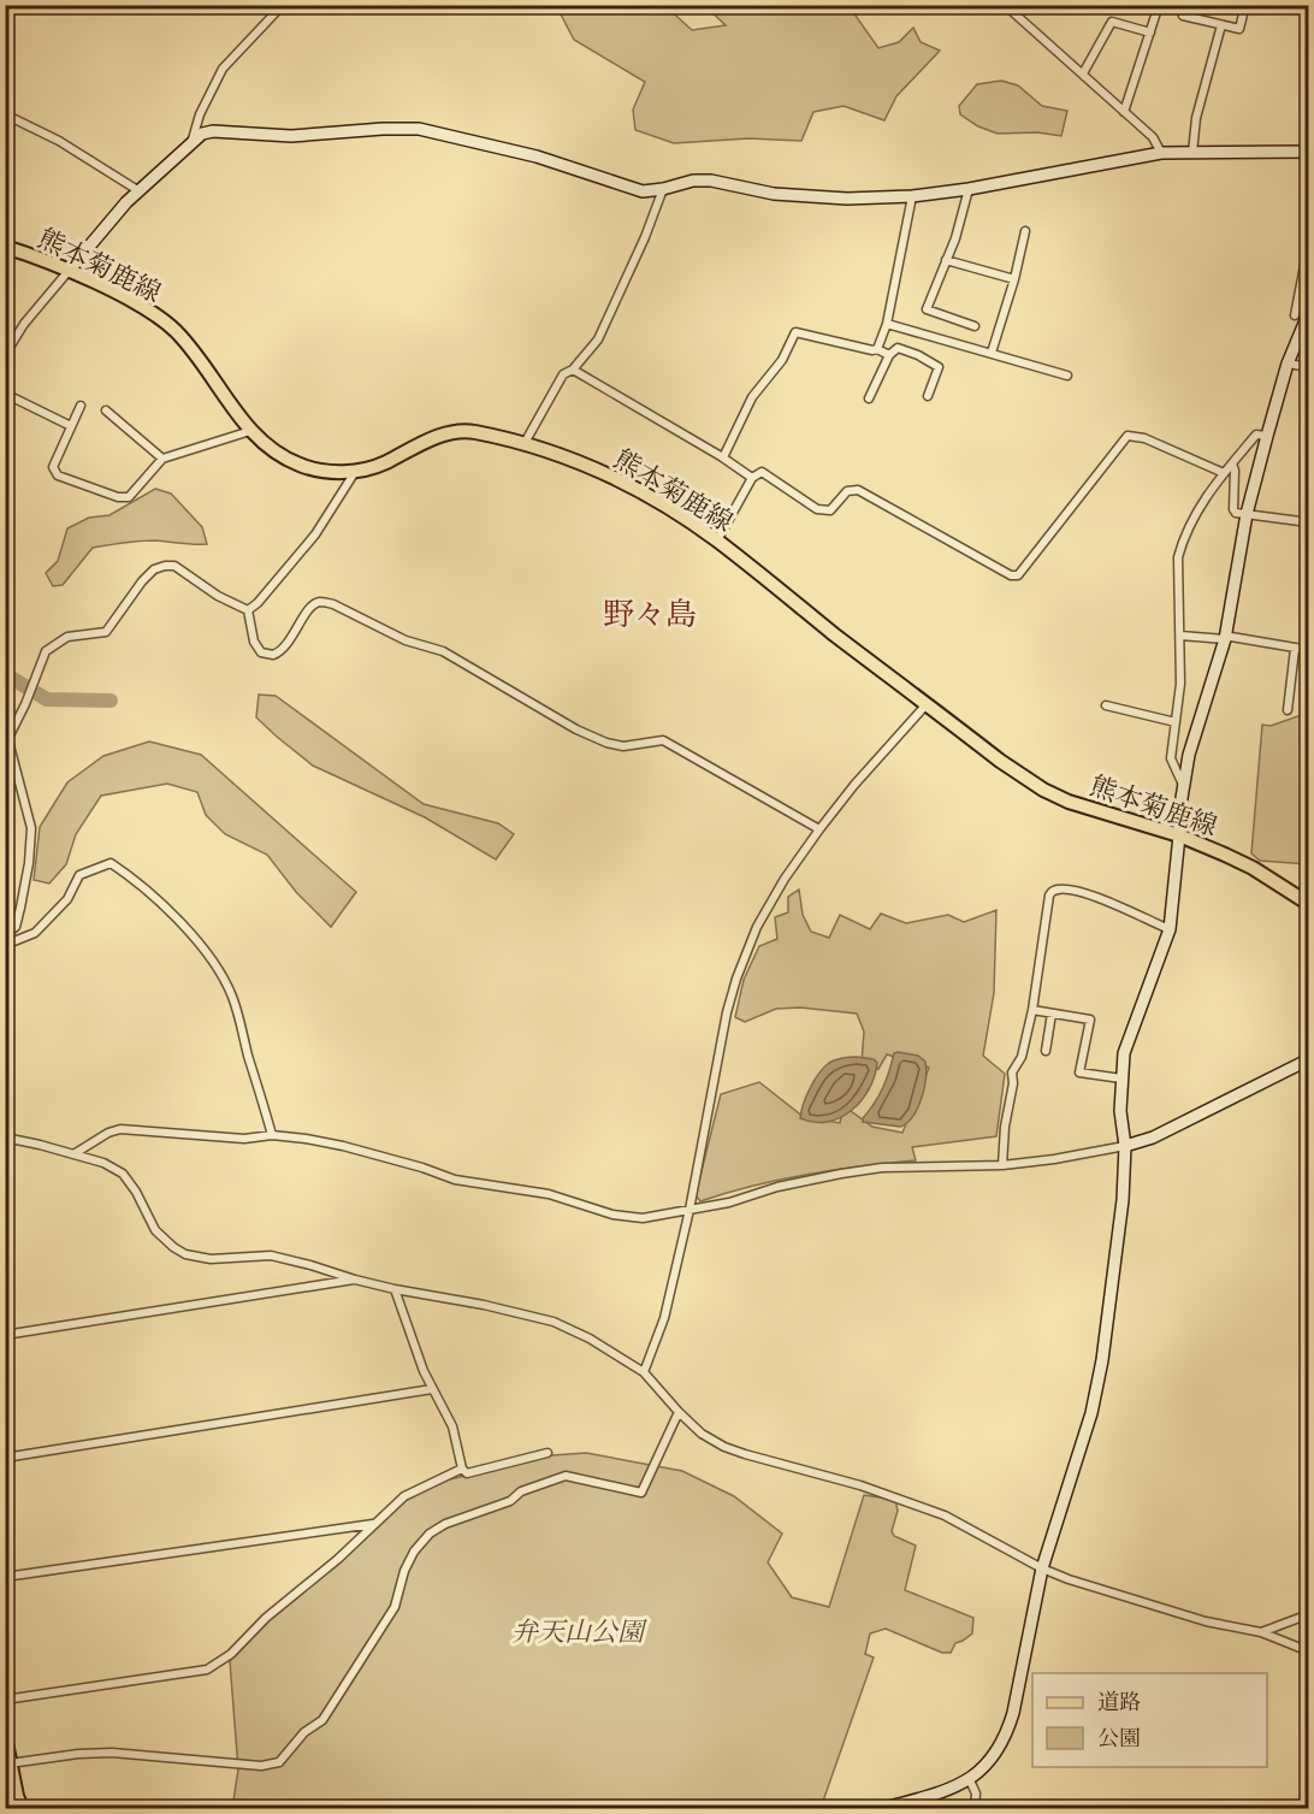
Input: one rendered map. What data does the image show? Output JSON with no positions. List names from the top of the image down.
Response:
{
  "streets": {
    "main road": ["熊本菊鹿線"]
  },
  "districts": ["野々島"],
  "parks": ["弁天山公園"],
  "legend": ["道路", "公園"]
}
